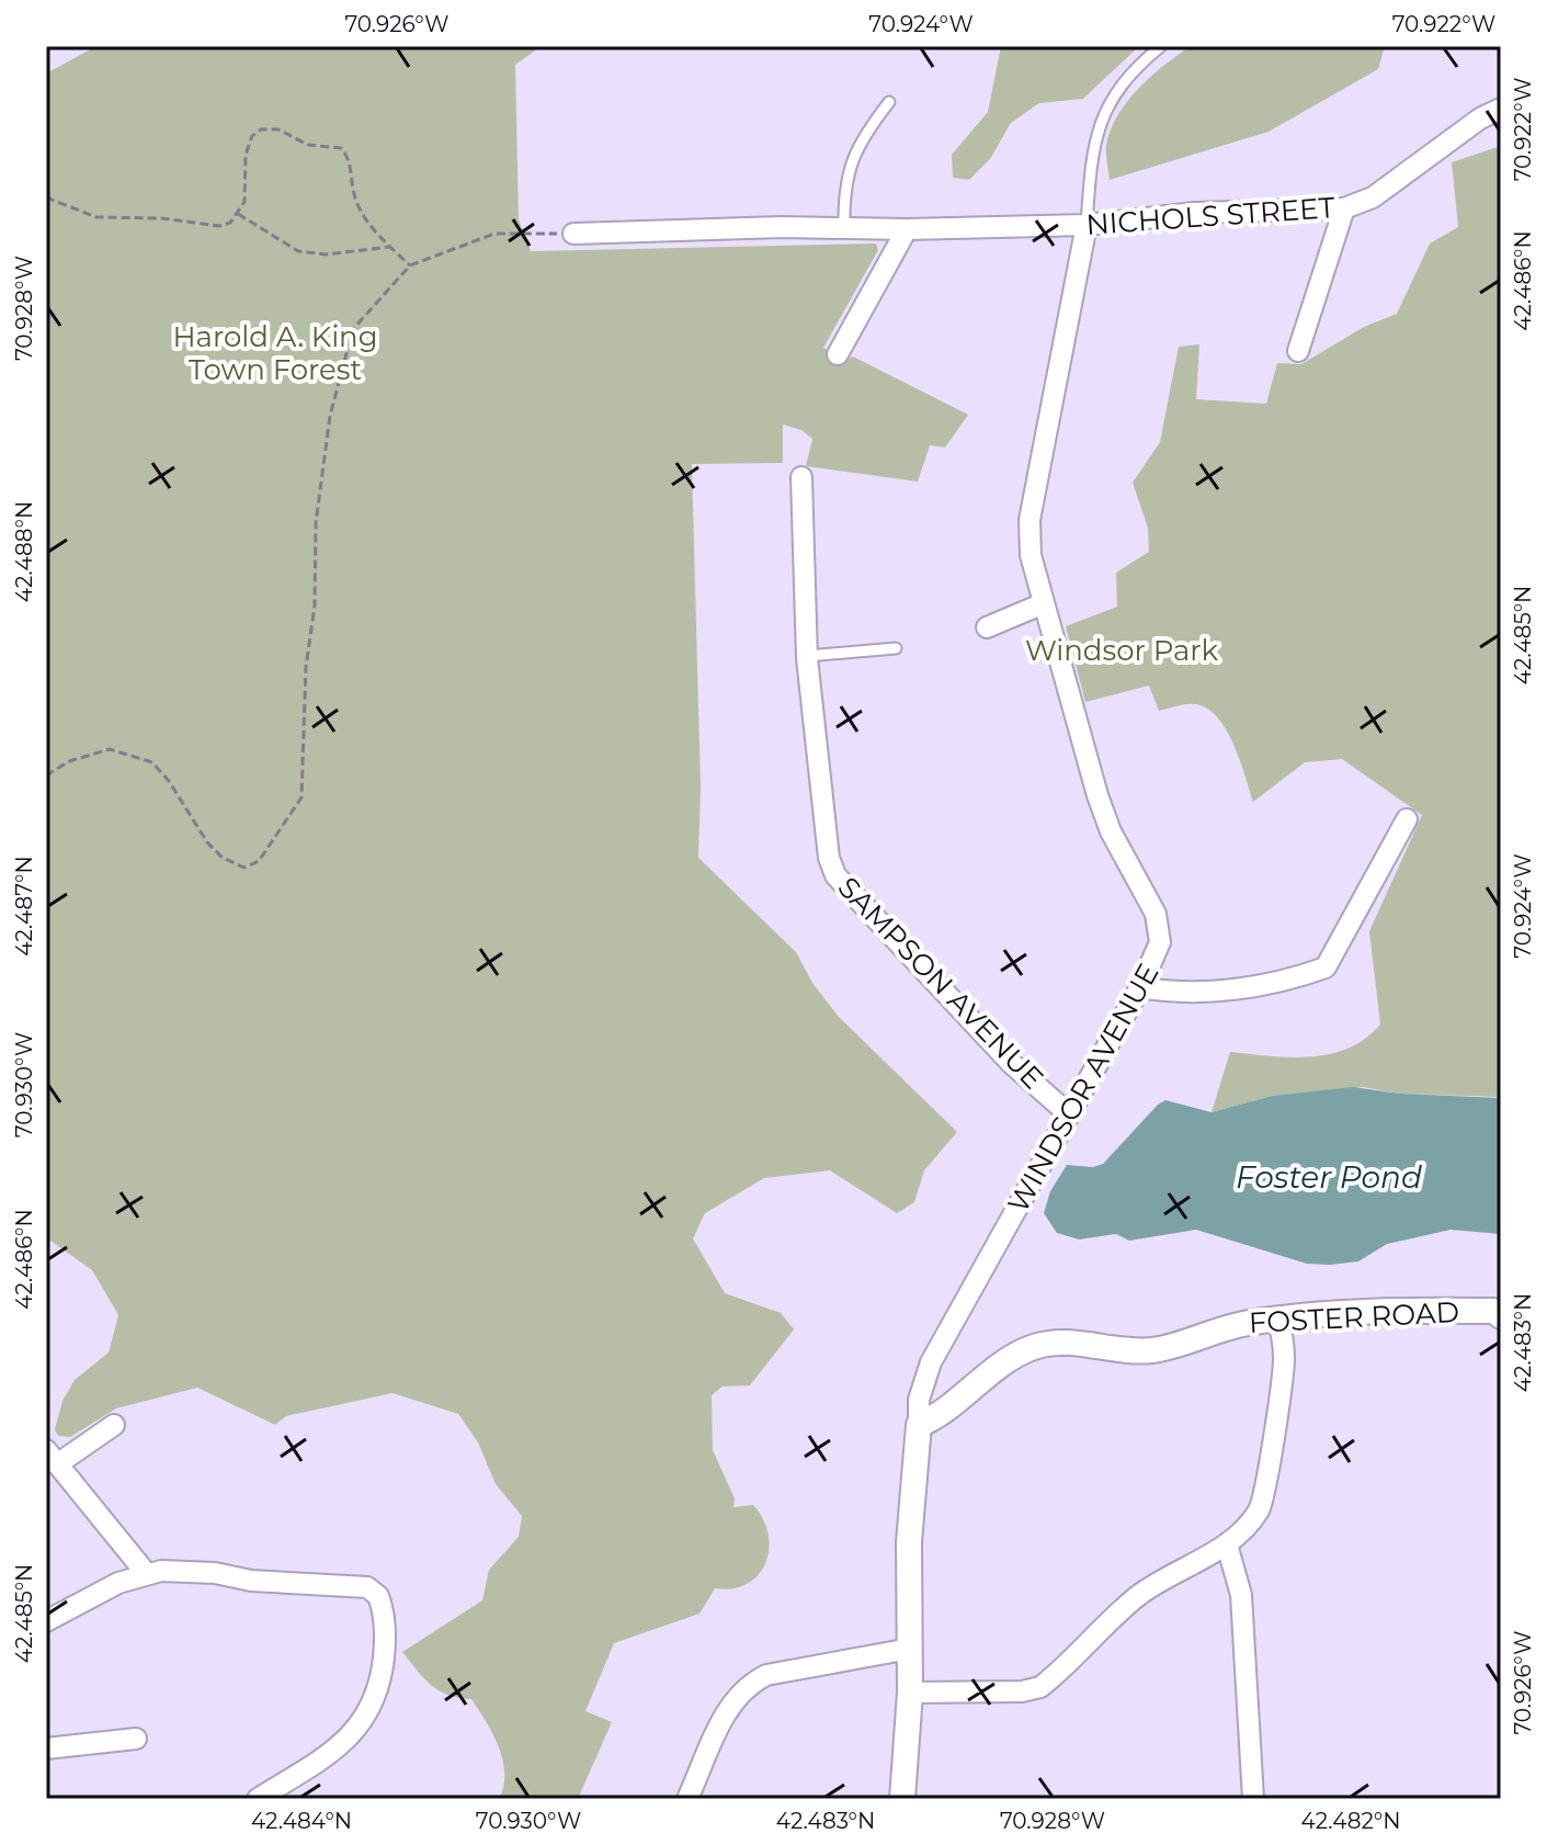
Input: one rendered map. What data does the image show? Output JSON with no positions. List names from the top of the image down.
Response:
{
  "streets": {
    "street": [
      "NICHOLS STREET",
      "SAMPSON AVENUE",
      "WINDSOR AVENUE",
      "FOSTER ROAD"
    ]
  },
  "crossings": [
    ["NICHOLS STREET", "WINDSOR AVENUE"],
    ["SAMPSON AVENUE", "WINDSOR AVENUE"],
    ["WINDSOR AVENUE", "FOSTER ROAD"]
  ],
  "water": ["Foster Pond"],
  "parks": ["Harold A. King Town Forest", "Windsor Park"],
  "coordinates": [
    "70.926°W",
    "70.924°W",
    "70.922°W",
    "42.486°N",
    "70.928°W",
    "42.488°N",
    "42.485°N",
    "42.487°N",
    "70.930°W",
    "42.483°N",
    "42.484°N",
    "42.482°N"
  ]
}
